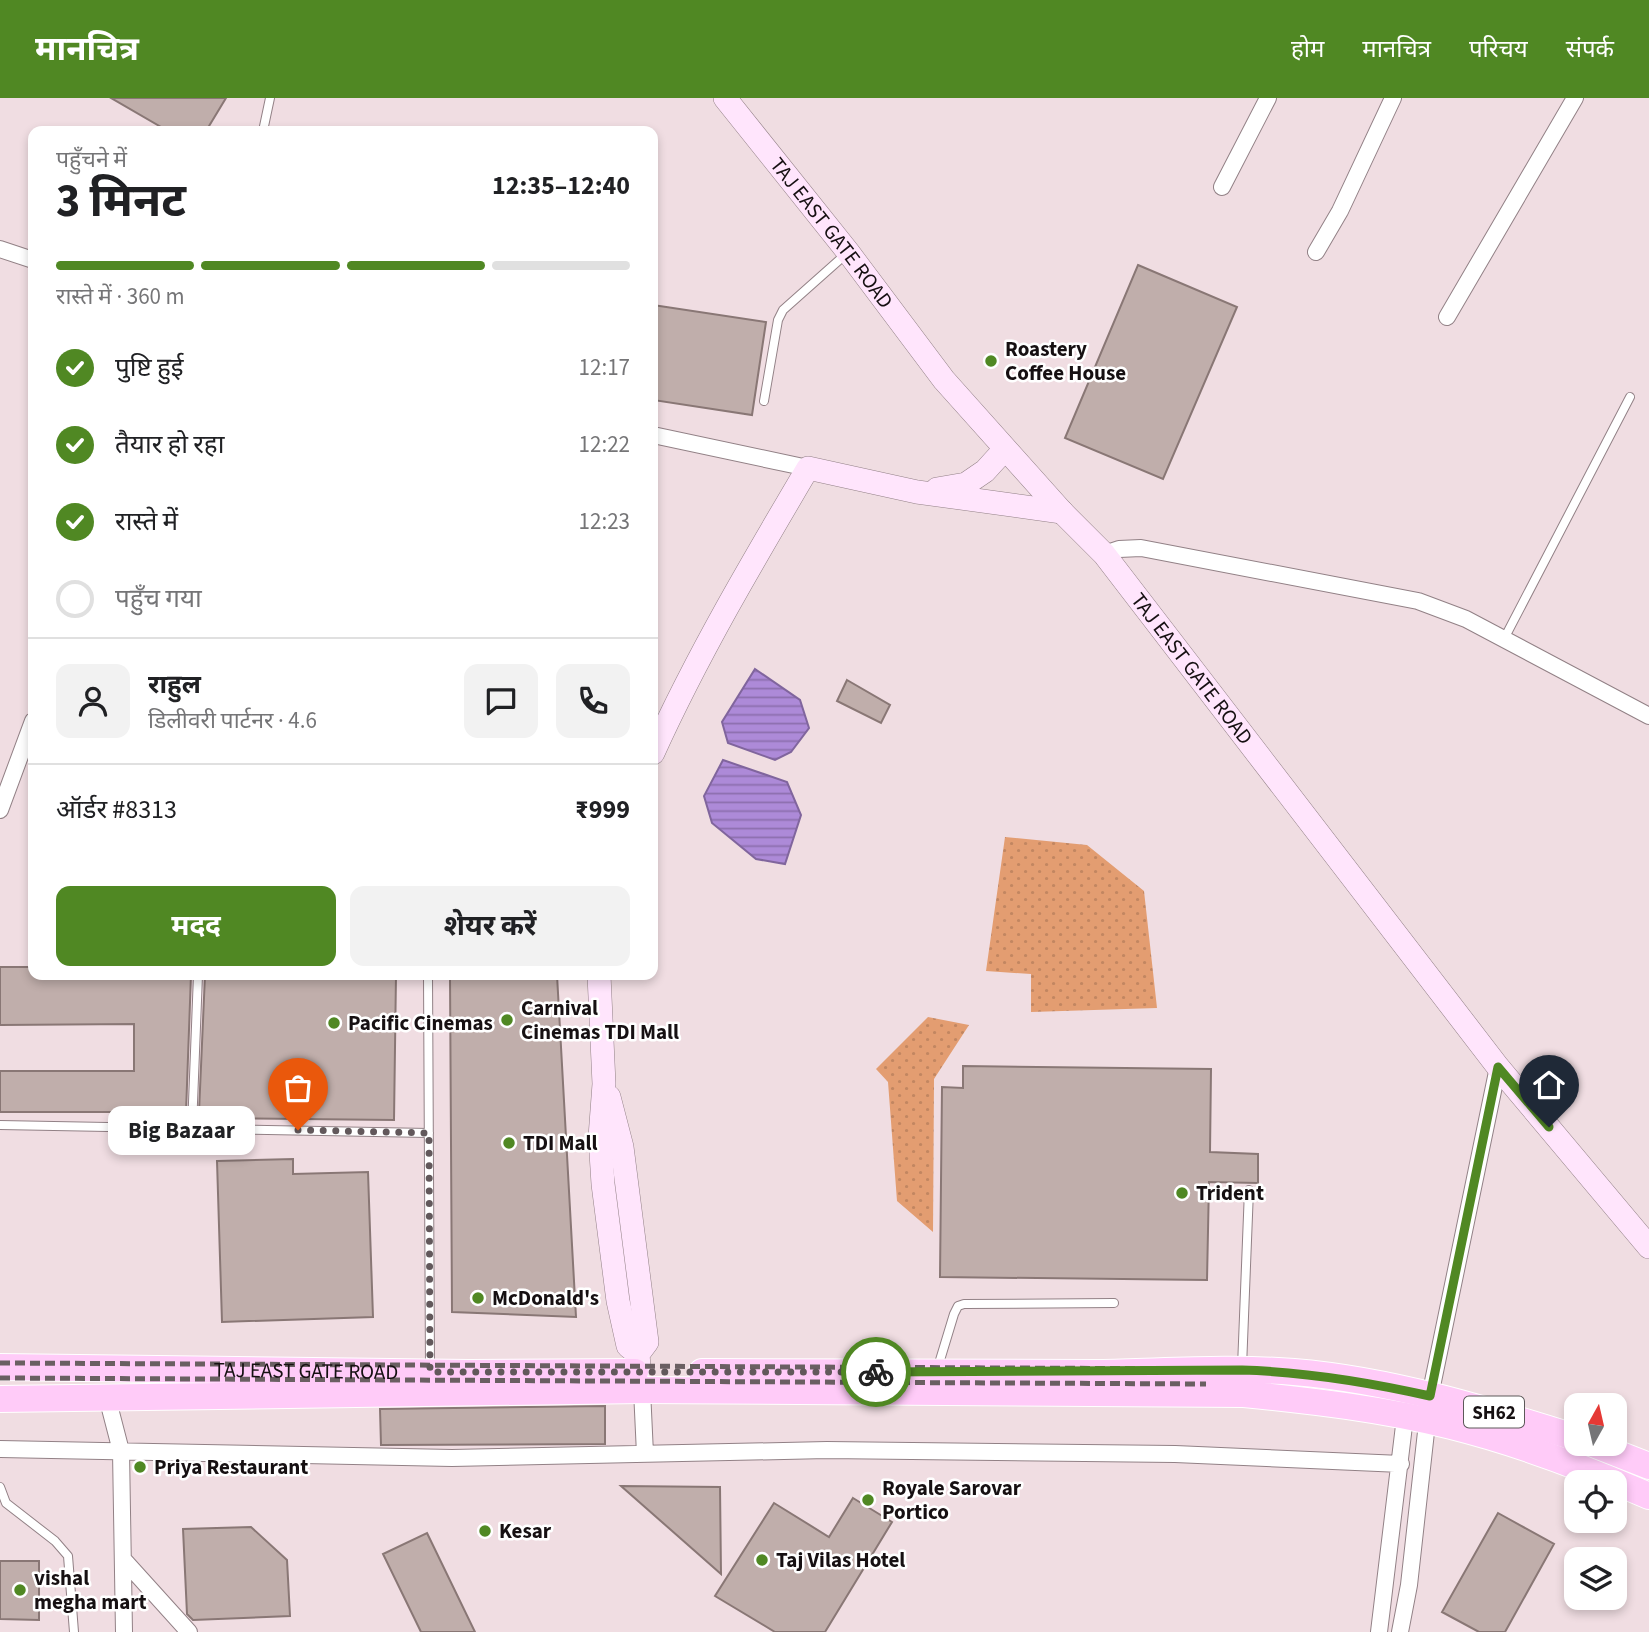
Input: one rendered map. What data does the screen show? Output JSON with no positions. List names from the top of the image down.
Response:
{
  "streets": {
    "main road": ["TAJ EAST GATE ROAD", "SH62"]
  },
  "crossings": [
    ["TAJ EAST GATE ROAD", "SH62"]
  ],
  "places": [
    "Roastery Coffee House",
    "Carnival Cinemas TDI Mall",
    "Pacific Cinemas",
    "Big Bazaar",
    "TDI Mall",
    "Trident",
    "McDonald's",
    "Priya Restaurant",
    "Royale Sarovar Portico",
    "Kesar",
    "Taj Vilas Hotel",
    "vishal megha mart"
  ],
  "north": "top",
  "page": {
    "header": "मानचित्र",
    "nav": [
      "होम",
      "मानचित्र",
      "परिचय",
      "संपर्क"
    ],
    "heading": ["3 मिनट", "पहुँचने में", "12:35–12:40"],
    "panel": [
      "राहुल",
      "डिलीवरी पार्टनर · 4.6",
      "ऑर्डर #8313",
      "₹999"
    ],
    "bar": "रास्ते में · 360 m",
    "list": [
      ["पुष्टि हुई", "12:17"],
      ["तैयार हो रहा", "12:22"],
      ["रास्ते में", "12:23"],
      "पहुँच गया"
    ],
    "buttons": ["मदद", "शेयर करें"],
    "bubble": "Big Bazaar"
  }
}
